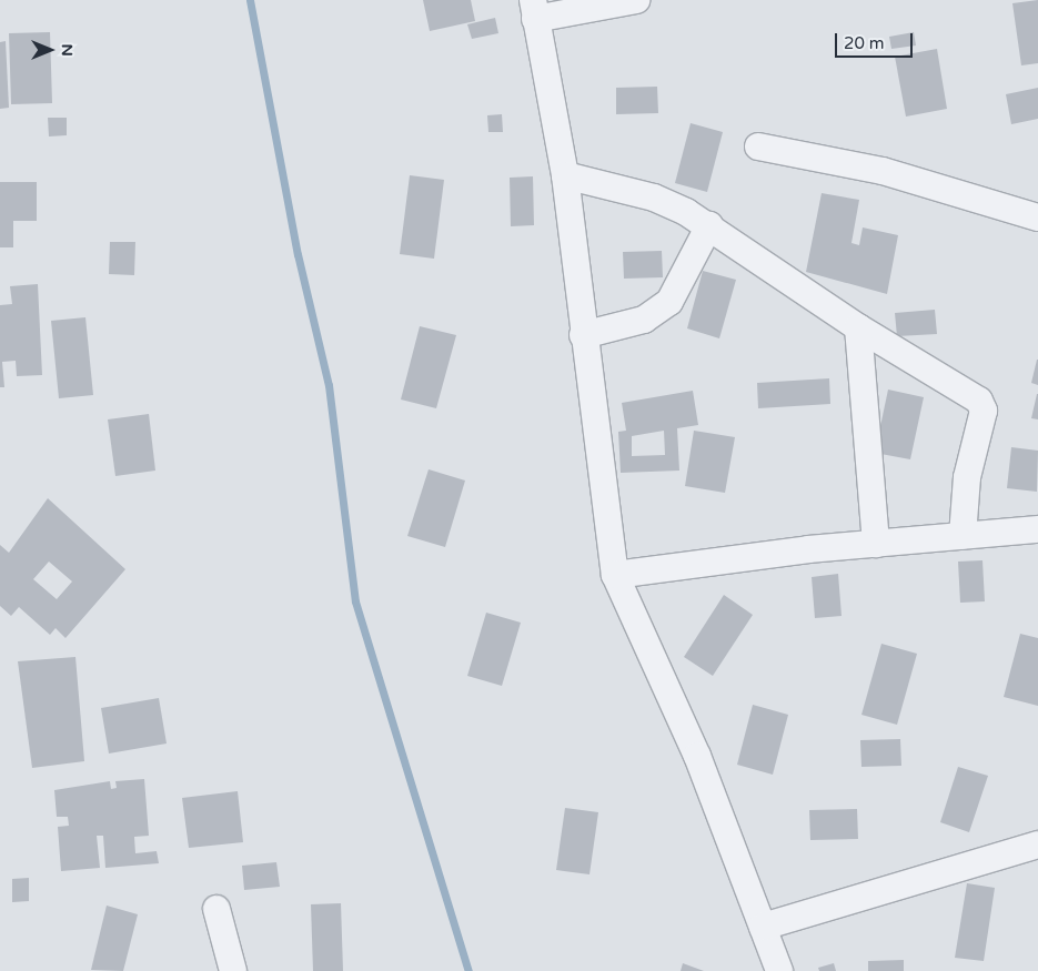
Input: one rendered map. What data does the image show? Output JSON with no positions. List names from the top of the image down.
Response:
{
  "scale_bar": "20 m",
  "north": "right"
}
